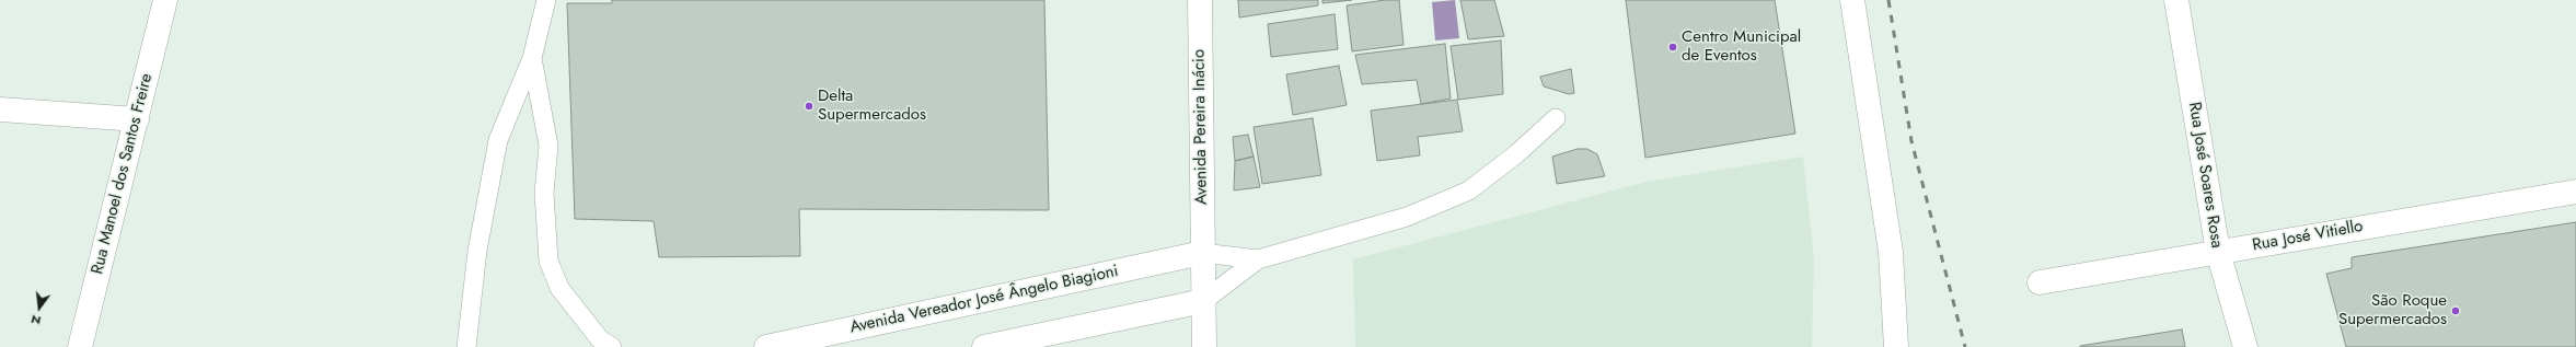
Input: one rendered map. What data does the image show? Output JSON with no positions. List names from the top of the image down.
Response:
{
  "streets": {
    "street": [
      "Avenida Pereira Inácio",
      "Rua Manoel dos Santos Freire",
      "Rua José Soares Rosa",
      "Rua José Vitiello",
      "Avenida Vereador José Ângelo Biagioni"
    ]
  },
  "crossings": [
    ["Avenida Pereira Inácio", "Avenida Vereador José Ângelo Biagioni"],
    ["Rua José Soares Rosa", "Rua José Vitiello"]
  ],
  "places": ["Centro Municipal de Eventos", "Delta Supermercados", "São Roque Supermercados"],
  "north": "bottom"
}
